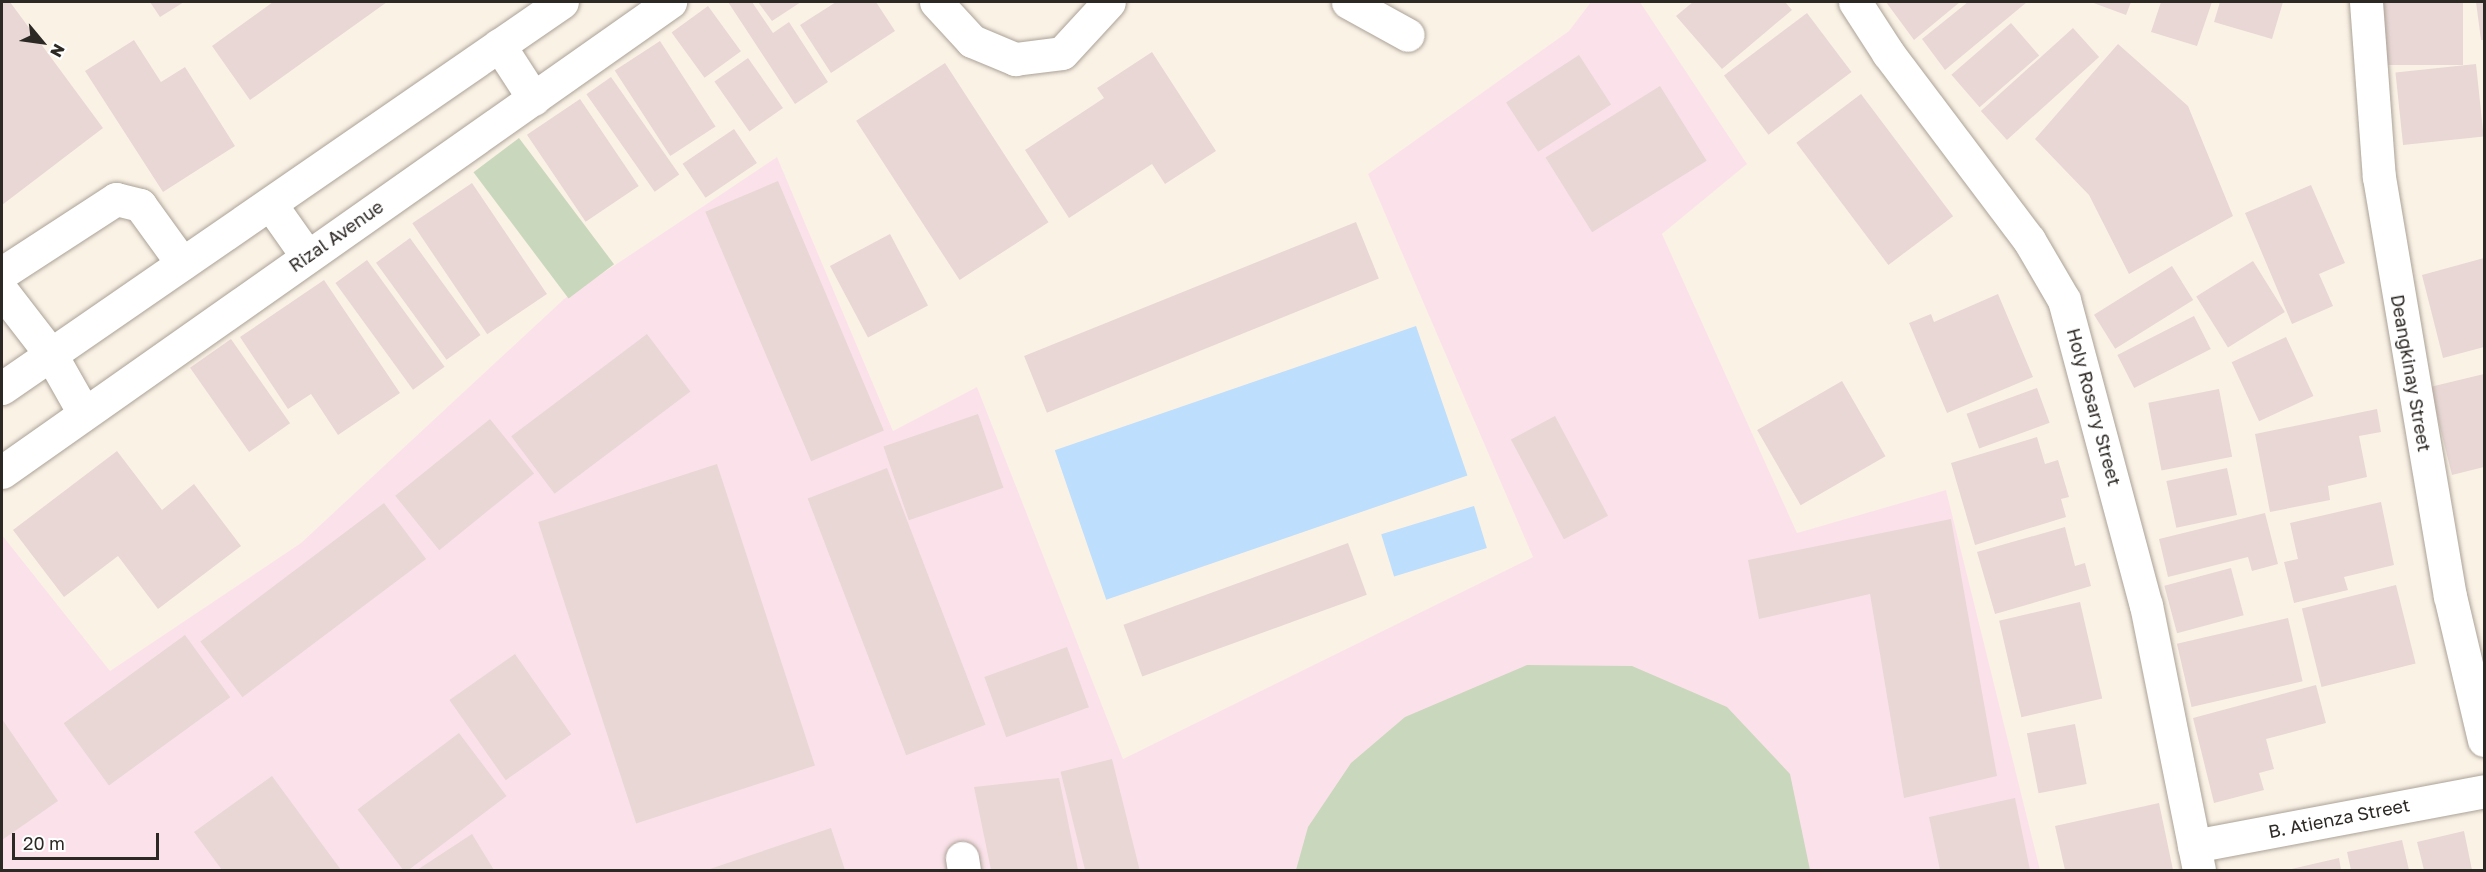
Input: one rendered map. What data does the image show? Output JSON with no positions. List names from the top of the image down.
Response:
{
  "streets": {
    "street": [
      "Rizal Avenue",
      "Deangkinay Street",
      "Holy Rosary Street",
      "B. Atienza Street"
    ]
  },
  "crossings": [
    ["Holy Rosary Street", "B. Atienza Street"]
  ],
  "scale_bar": "20 m",
  "north": "bottom right"
}
